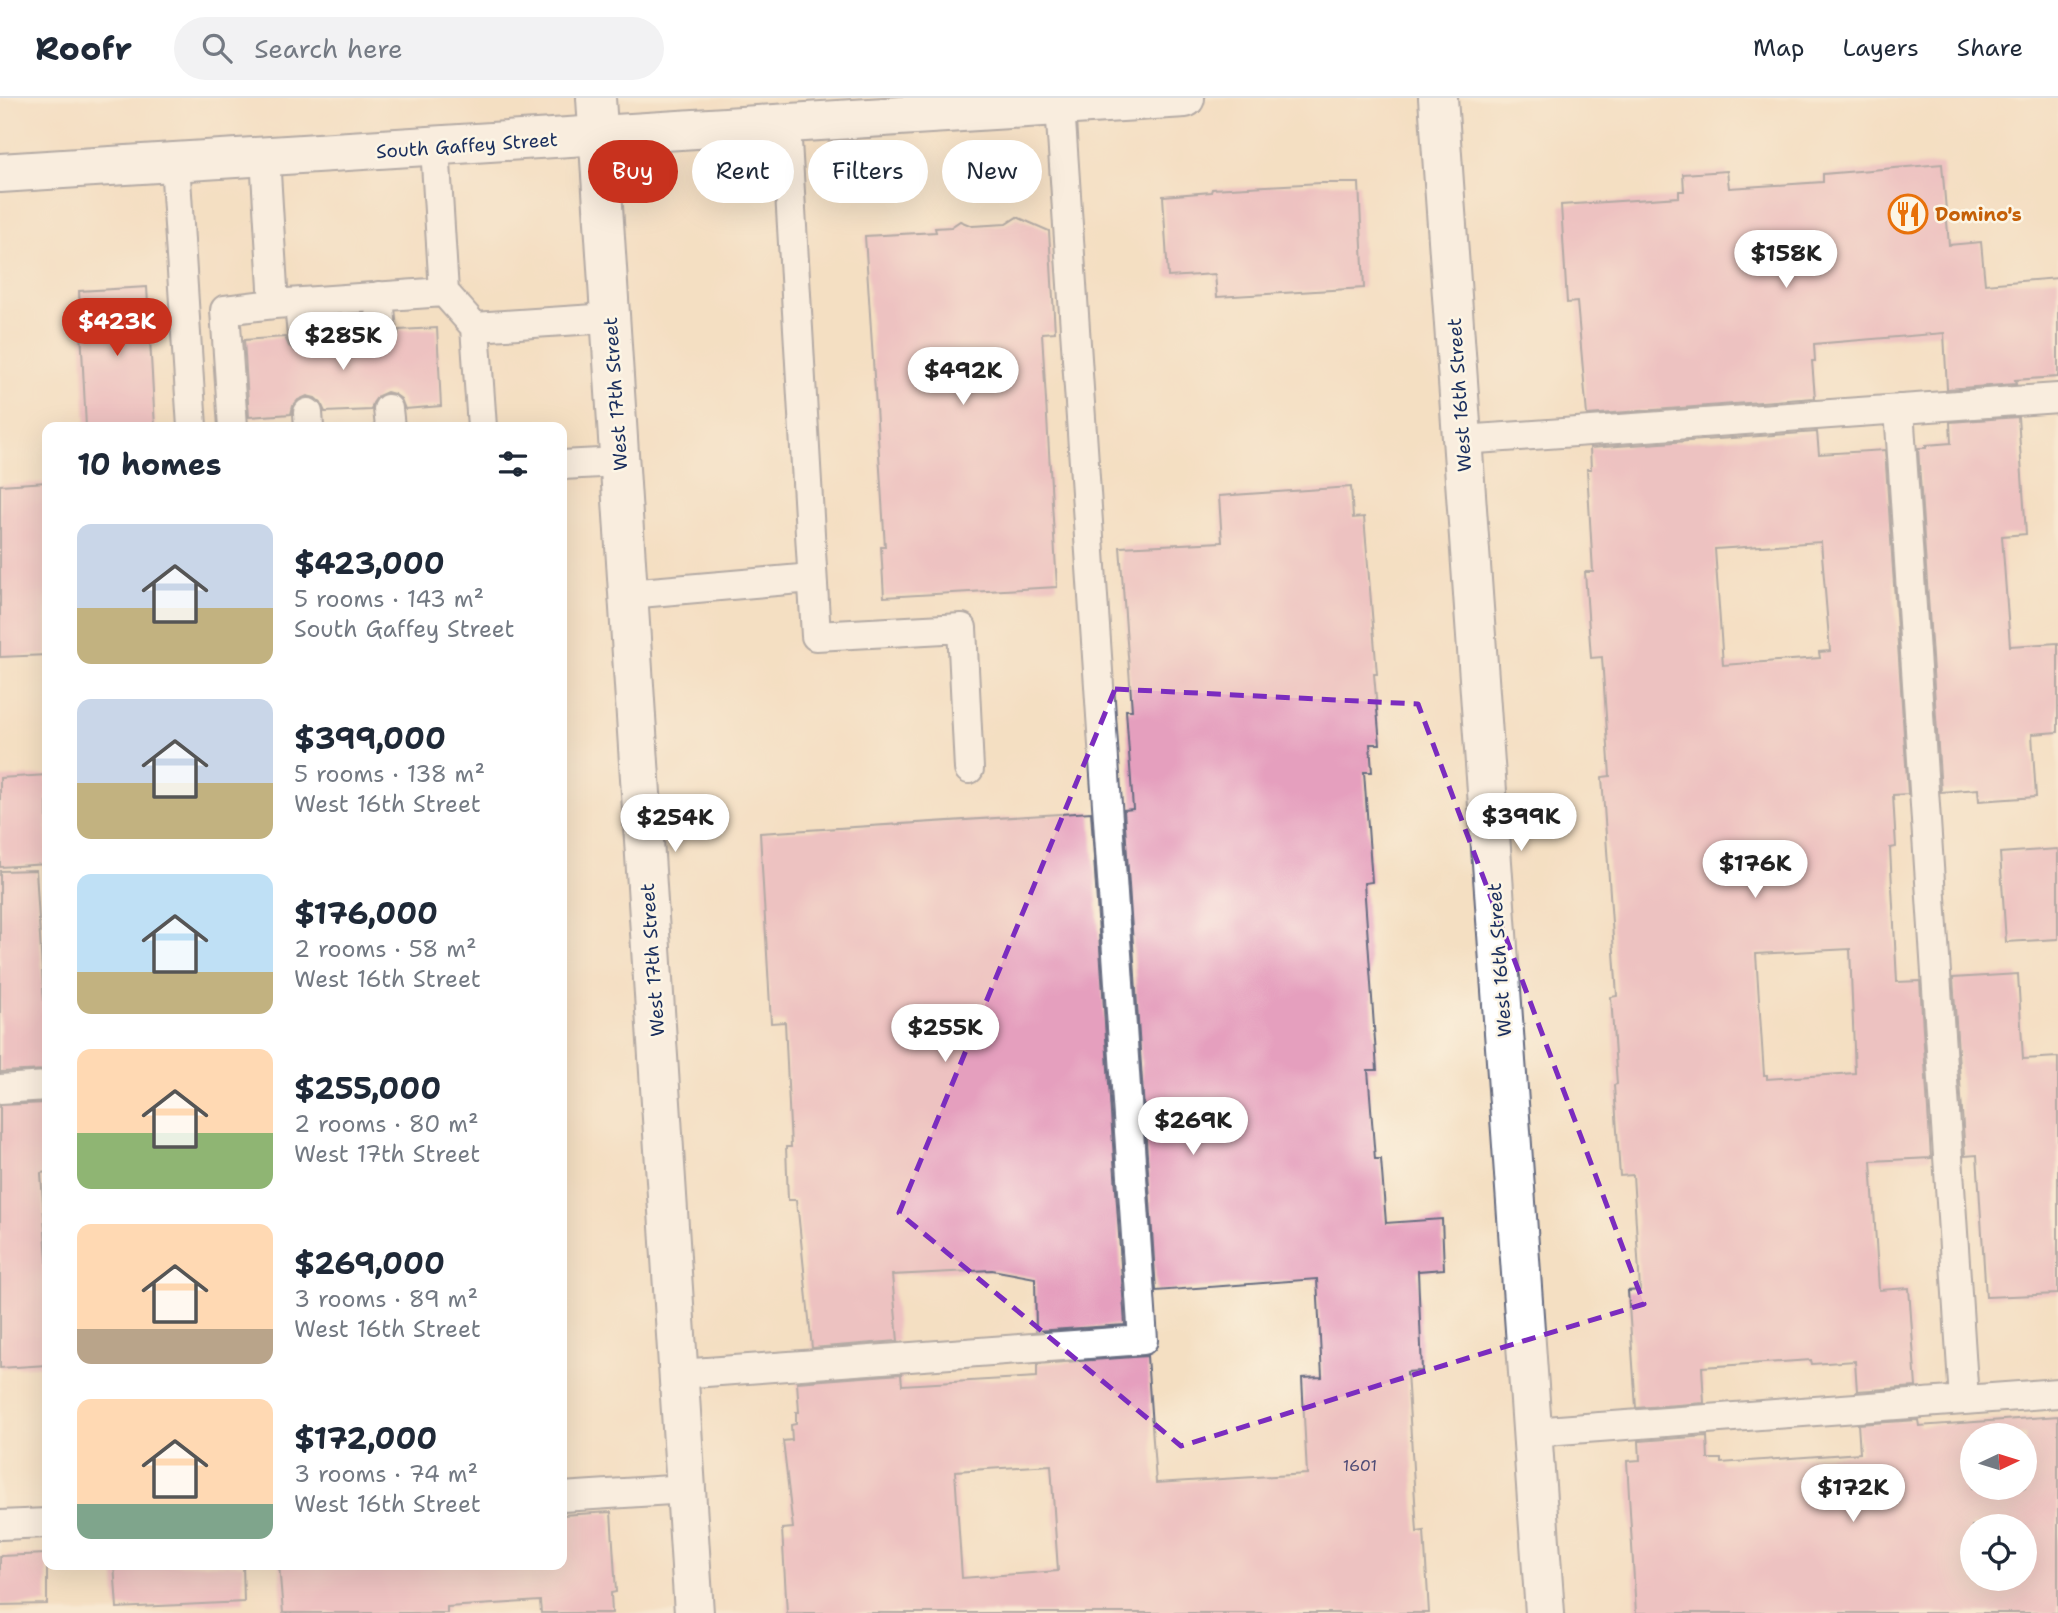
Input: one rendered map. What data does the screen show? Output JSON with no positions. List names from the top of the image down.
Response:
{
  "streets": {
    "street": ["South Gaffey Street", "West 17th Street", "West 16th Street"]
  },
  "crossings": [
    ["South Gaffey Street", "West 17th Street"]
  ],
  "places": {
    "restaurant": ["Domino's"]
  },
  "house_numbers": ["1601"],
  "north": "right",
  "page": {
    "header": "Roofr",
    "search": "Search here",
    "nav": ["Map", "Layers", "Share"],
    "chip": [
      "Buy",
      "Rent",
      "Filters",
      "New"
    ],
    "price": [
      "$158K",
      "$423K",
      "$285K",
      "$492K",
      "$399K",
      "$254K",
      "$176K",
      "$255K",
      "$269K",
      "$172K"
    ],
    "heading": "10 homes",
    "list": [
      {
        "name": "$423,000",
        "note": "5 rooms · 143 m² · South Gaffey Street"
      },
      {
        "name": "$399,000",
        "note": "5 rooms · 138 m² · West 16th Street"
      },
      {
        "name": "$176,000",
        "note": "2 rooms · 58 m² · West 16th Street"
      },
      {
        "name": "$255,000",
        "note": "2 rooms · 80 m² · West 17th Street"
      },
      {
        "name": "$269,000",
        "note": "3 rooms · 89 m² · West 16th Street"
      },
      {
        "name": "$172,000",
        "note": "3 rooms · 74 m² · West 16th Street"
      }
    ]
  }
}
